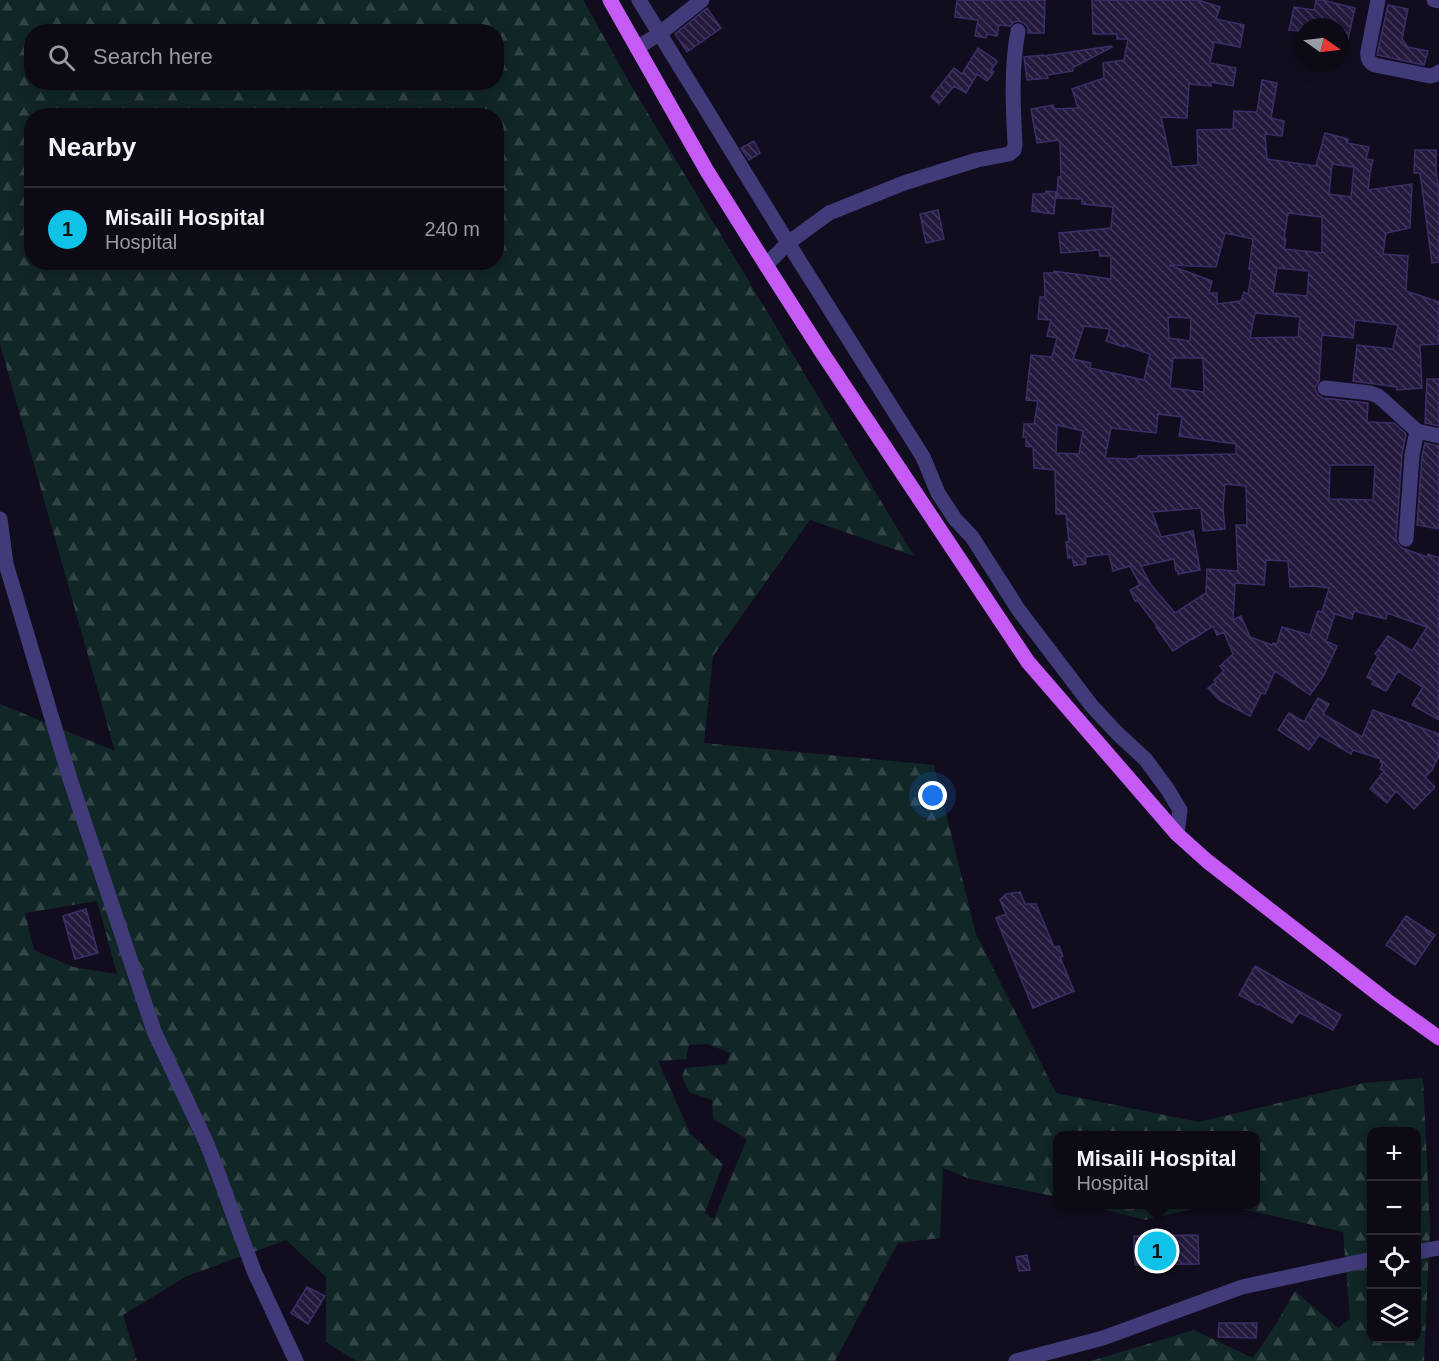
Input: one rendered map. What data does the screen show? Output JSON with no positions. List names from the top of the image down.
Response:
{
  "north": "right",
  "page": {
    "search": "Search here",
    "heading": "Nearby",
    "list": [
      {
        "mark": "1",
        "name": "Misaili Hospital",
        "note": "Hospital",
        "value": "240 m"
      }
    ],
    "map_buttons": ["+", "−"],
    "popup": ["Misaili Hospital", "Hospital"],
    "pins": "1"
  }
}
